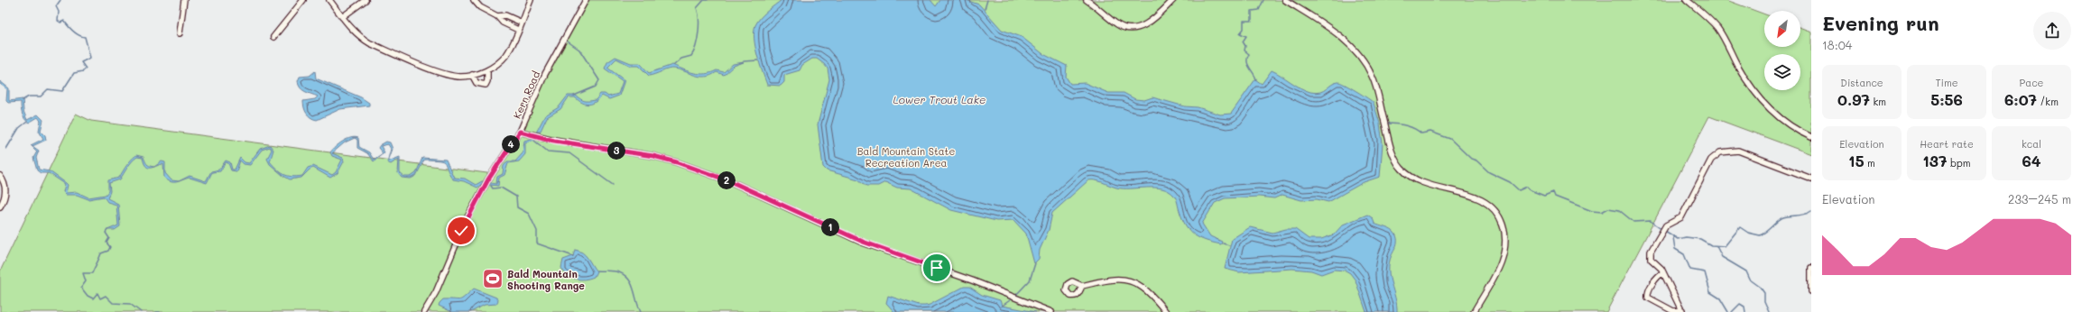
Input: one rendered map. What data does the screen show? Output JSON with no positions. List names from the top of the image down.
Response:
{
  "streets": {
    "street": ["Kern Road"]
  },
  "water": ["Lower Trout Lake"],
  "parks": ["Bald Mountain State Recreation Area"],
  "places": {
    "sports": ["Bald Mountain Shooting Range"]
  },
  "north": "bottom left",
  "page": {
    "heading": ["Evening run", "18:04"],
    "stats": [
      ["Distance", "0.97 km"],
      ["Time", "5:56"],
      ["Pace", "6:07 /km"],
      ["Elevation", "15 m"],
      ["Heart rate", "137 bpm"],
      ["kcal", "64"]
    ],
    "pins": [
      "4",
      "3",
      "2",
      "1"
    ],
    "chart": ["Elevation", "233–245 m"]
  }
}
